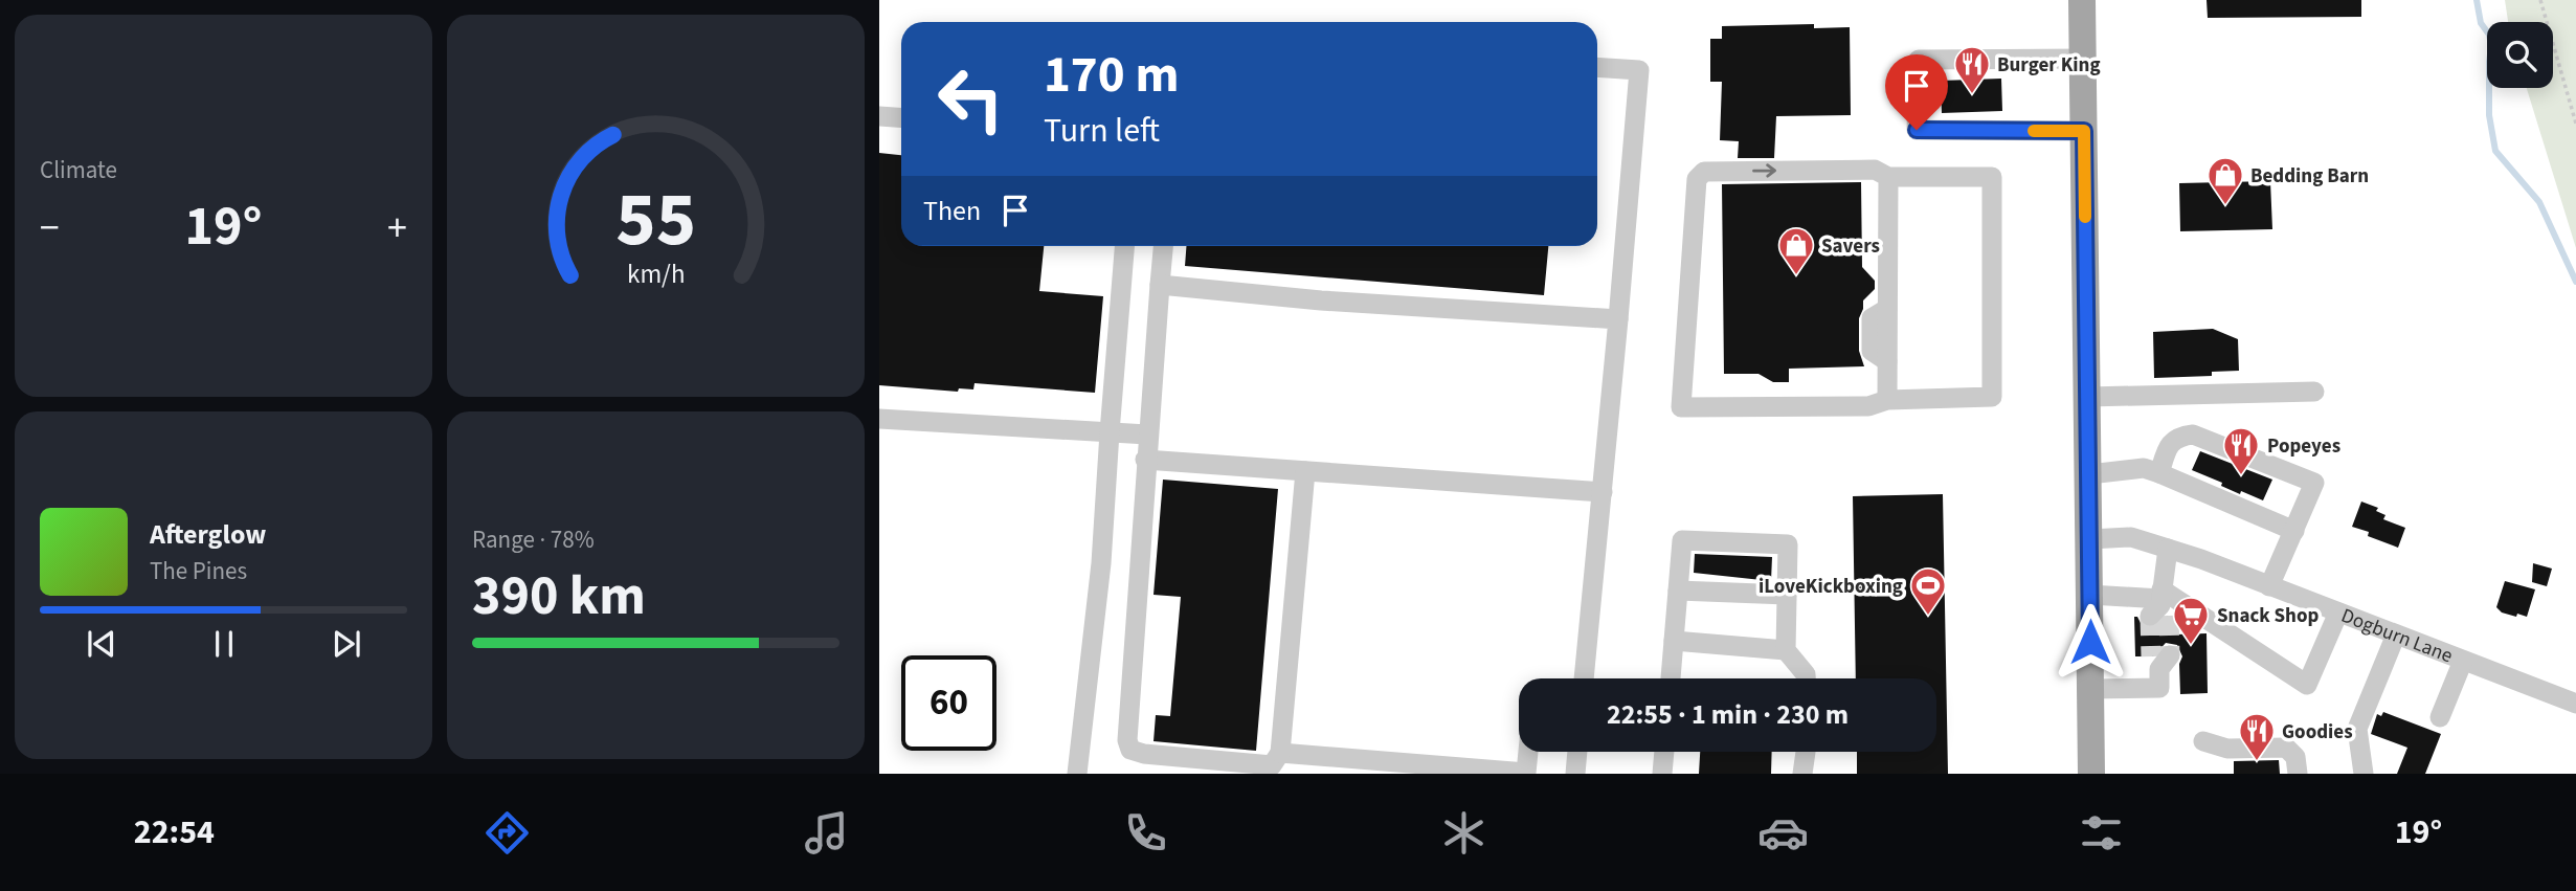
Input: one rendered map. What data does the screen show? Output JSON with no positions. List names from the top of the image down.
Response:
{
  "streets": {
    "street": ["Dogburn Lane"]
  },
  "places": {
    "restaurant": ["Burger King", "Popeyes", "Goodies"],
    "shop": ["Bedding Barn", "Savers"],
    "sports": ["iLoveKickboxing"],
    "supermarket": ["Snack Shop"]
  },
  "page": {
    "tile": [
      "Climate",
      ["Range · 78%", "390 km"]
    ],
    "turn": ["170 m", "Turn left"],
    "then": "Then",
    "heat": ["−", "19°", "+"],
    "song": ["Afterglow", "The Pines"],
    "limit": "60",
    "trip": "22:55 · 1 min · 230 m",
    "tabs": ["22:54", "19°"],
    "gauge": ["55", "km/h"]
  }
}
